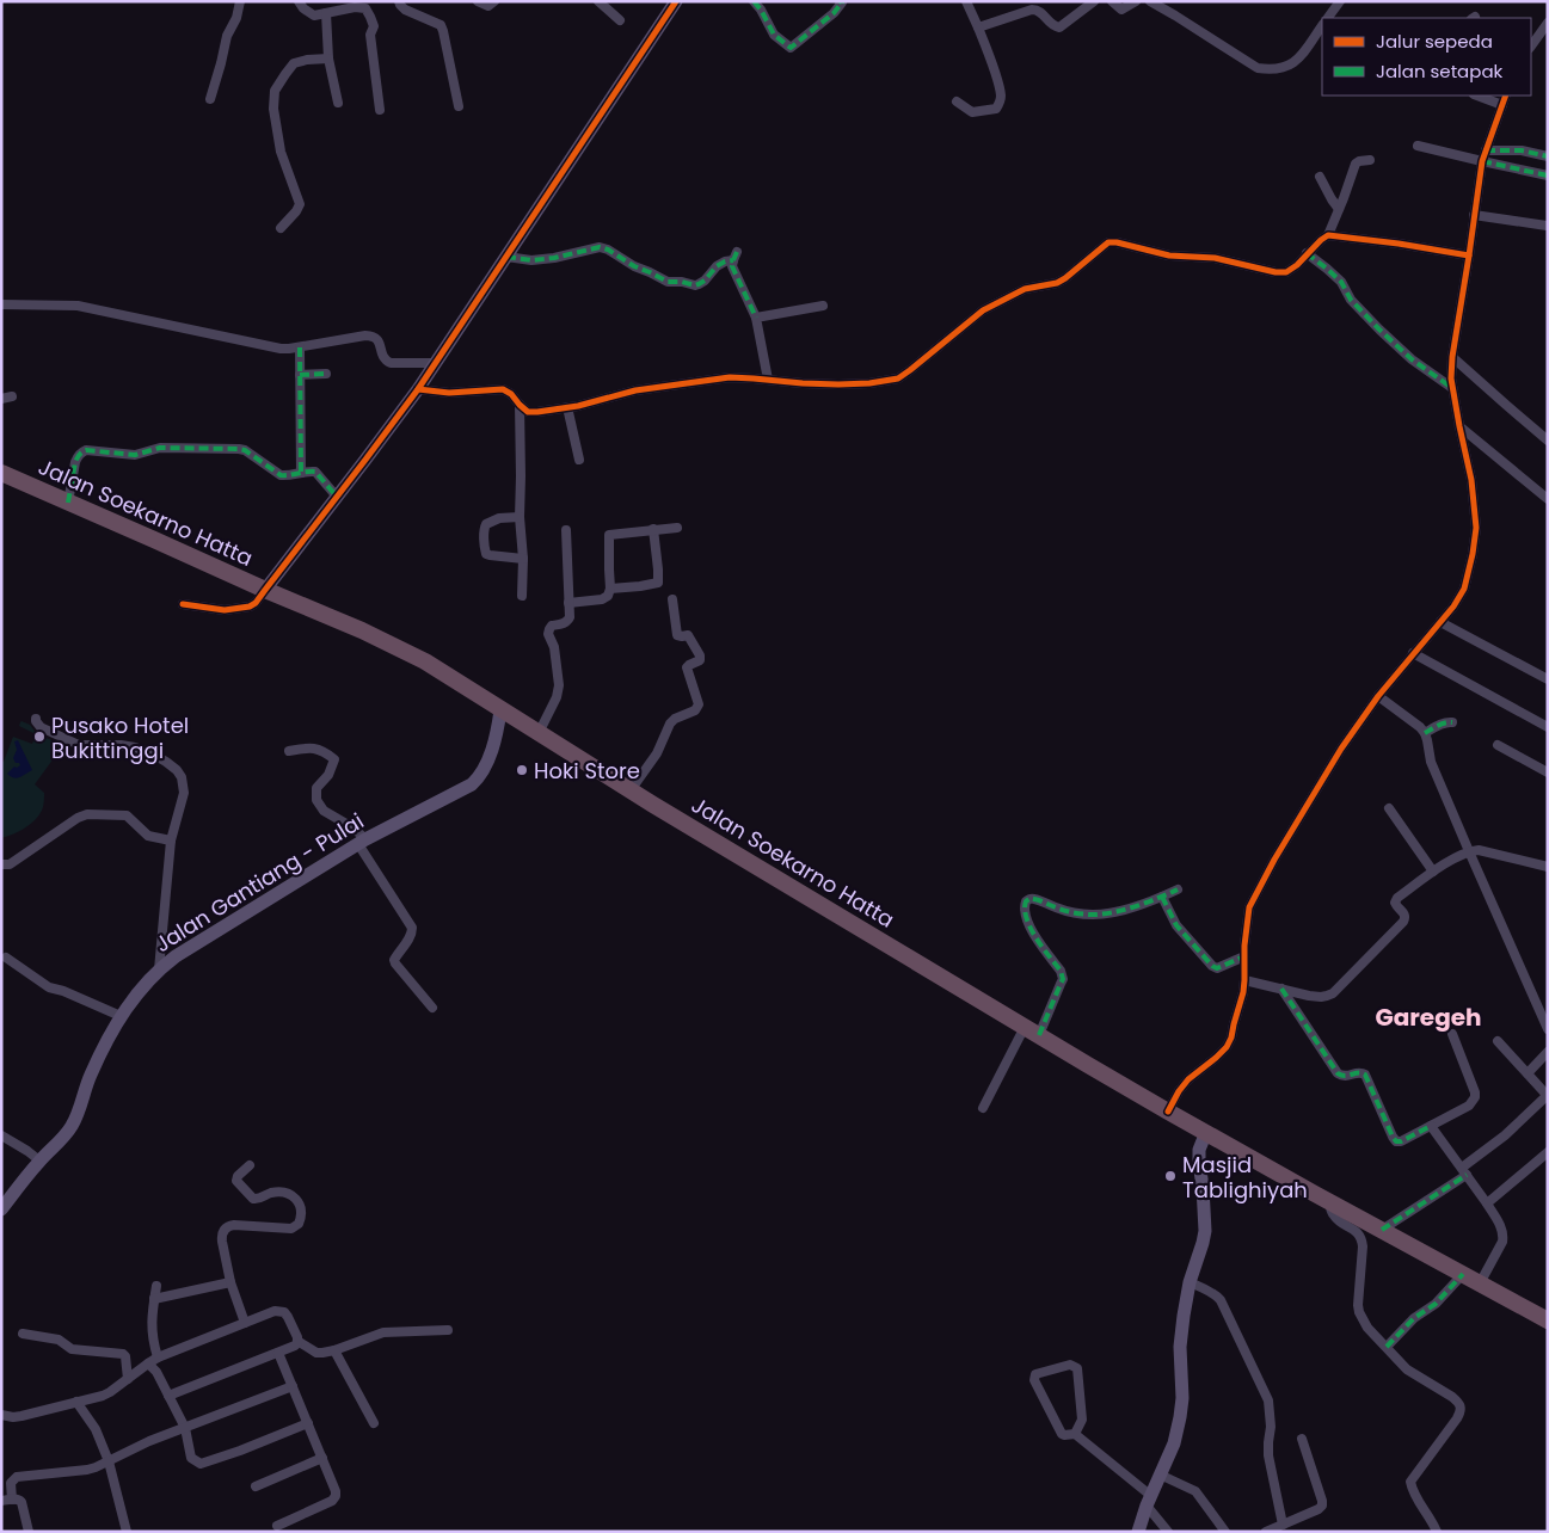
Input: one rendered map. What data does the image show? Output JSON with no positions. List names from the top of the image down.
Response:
{
  "streets": {
    "highway": ["Jalan Soekarno Hatta"],
    "street": ["Jalan Gantiang - Pulai"]
  },
  "crossings": [
    ["Jalan Soekarno Hatta", "Jalan Gantiang - Pulai"]
  ],
  "districts": ["Garegeh"],
  "places": ["Pusako Hotel Bukittinggi", "Hoki Store", "Masjid Tablighiyah"],
  "legend": ["Jalur sepeda", "Jalan setapak"]
}
